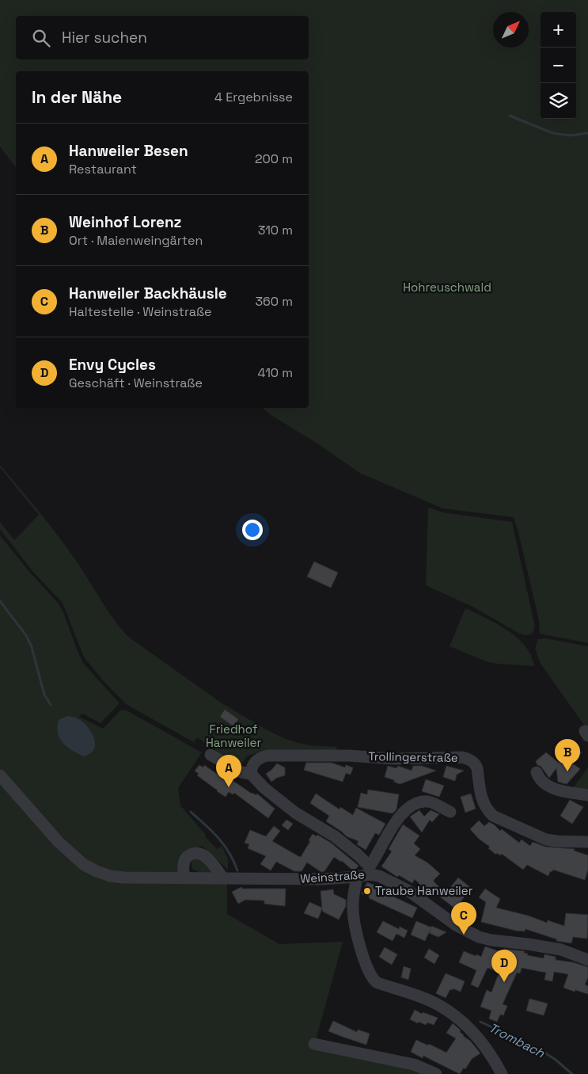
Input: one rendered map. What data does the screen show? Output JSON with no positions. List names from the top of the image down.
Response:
{
  "streets": {
    "street": ["Trollingerstraße", "Weinstraße"]
  },
  "water": ["Trombach"],
  "parks": ["Hohreuschwald", "Friedhof Hanweiler"],
  "places": ["Traube Hanweiler"],
  "north": "top right",
  "page": {
    "map_buttons": ["+", "−"],
    "search": "Hier suchen",
    "heading": ["In der Nähe", "4 Ergebnisse"],
    "list": [
      {
        "mark": "A",
        "name": "Hanweiler Besen",
        "note": "Restaurant",
        "value": "200 m"
      },
      {
        "mark": "B",
        "name": "Weinhof Lorenz",
        "note": "Ort · Maienweingärten",
        "value": "310 m"
      },
      {
        "mark": "C",
        "name": "Hanweiler Backhäusle",
        "note": "Haltestelle · Weinstraße",
        "value": "360 m"
      },
      {
        "mark": "D",
        "name": "Envy Cycles",
        "note": "Geschäft · Weinstraße",
        "value": "410 m"
      }
    ],
    "pins": [
      "B",
      "A",
      "C",
      "D"
    ]
  }
}
